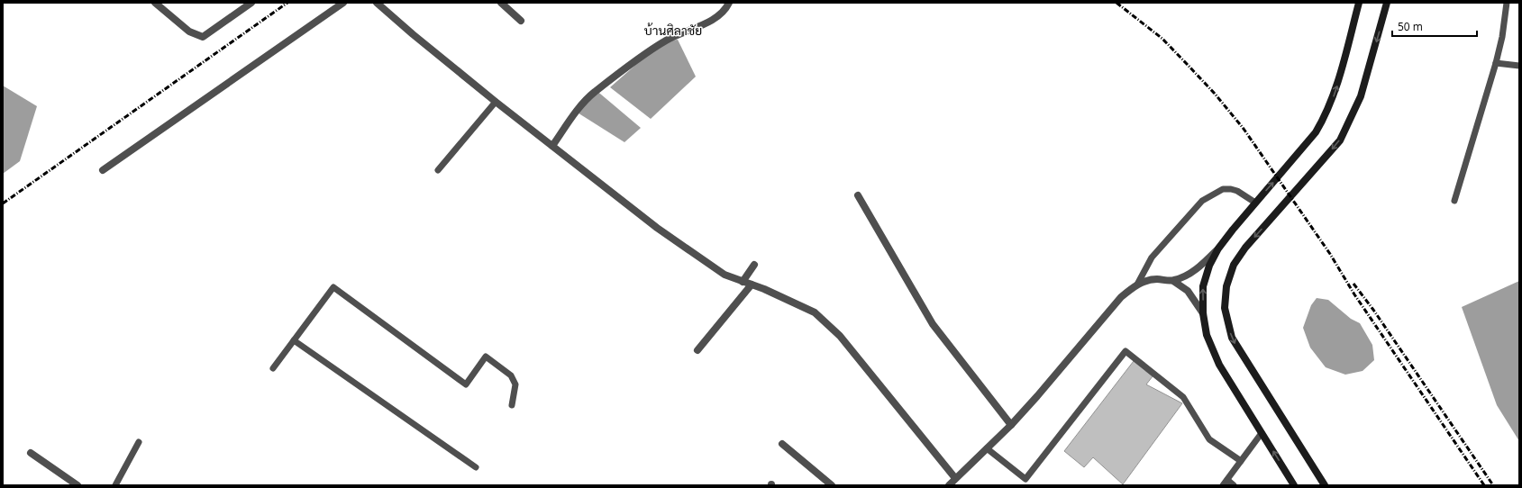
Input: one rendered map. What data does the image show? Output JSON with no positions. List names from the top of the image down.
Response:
{
  "districts": ["บ้านศิลาชัย"],
  "scale_bar": "50 m"
}
